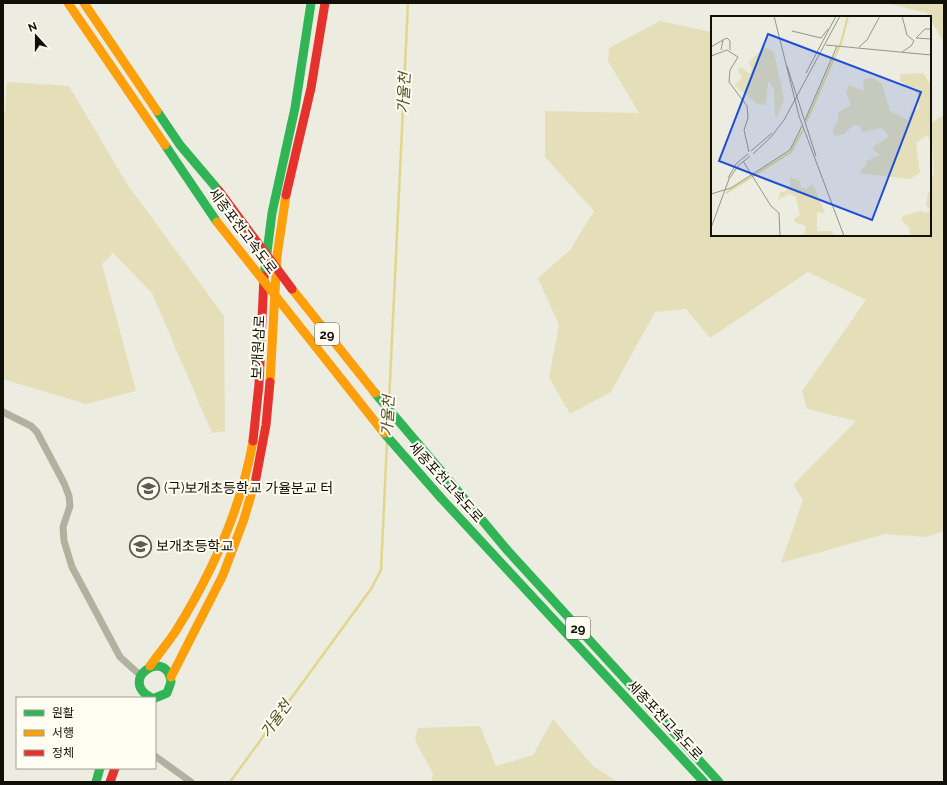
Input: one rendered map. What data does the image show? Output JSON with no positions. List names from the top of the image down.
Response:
{
  "streets": {
    "main road": ["세종포천고속도로", "29", "보개원삼로"]
  },
  "water": ["가율천"],
  "places": {
    "school or university": ["(구)보개초등학교 가율분교 터", "보개초등학교"]
  },
  "legend": ["원활", "서행", "정체"],
  "north": "top"
}
